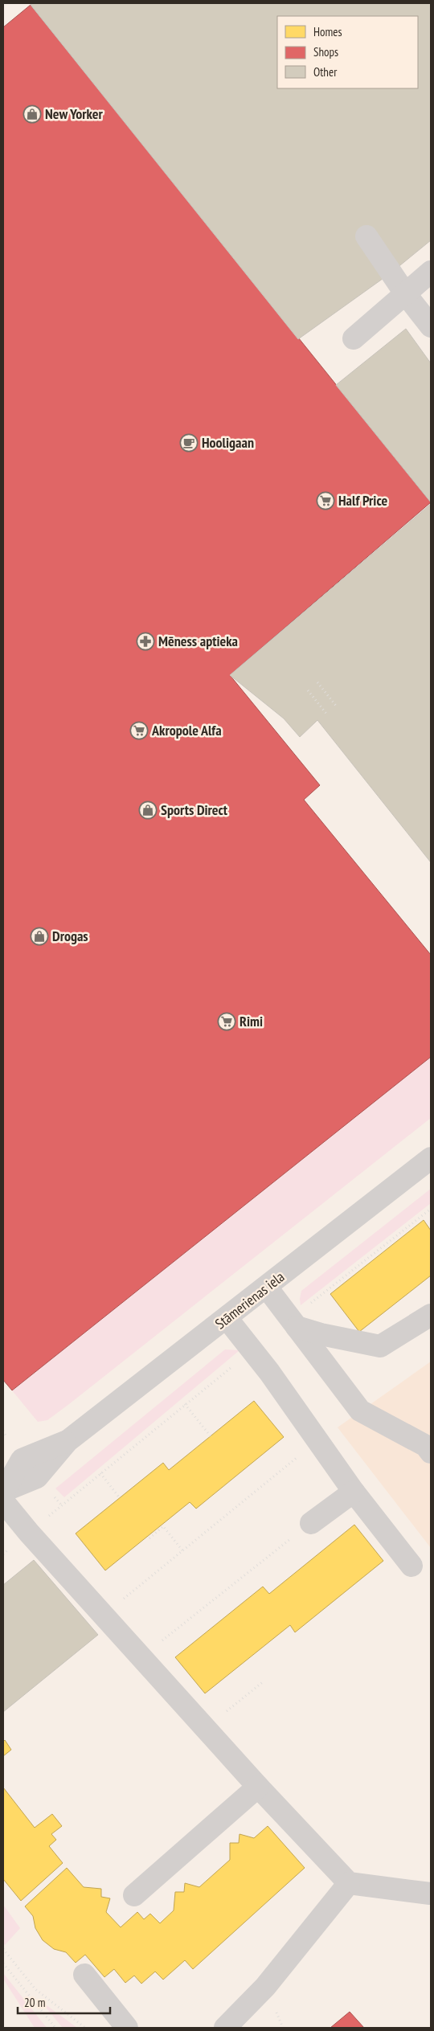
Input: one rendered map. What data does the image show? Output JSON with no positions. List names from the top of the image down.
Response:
{
  "streets": {
    "street": ["Stāmerienas iela"]
  },
  "places": {
    "shop": ["New Yorker", "Sports Direct", "Drogas"],
    "cafe": ["Hooligaan"],
    "supermarket": ["Half Price", "Akropole Alfa", "Rimi"],
    "pharmacy": ["Mēness aptieka"]
  },
  "legend": ["Homes", "Shops", "Other"],
  "scale_bar": "20 m"
}
